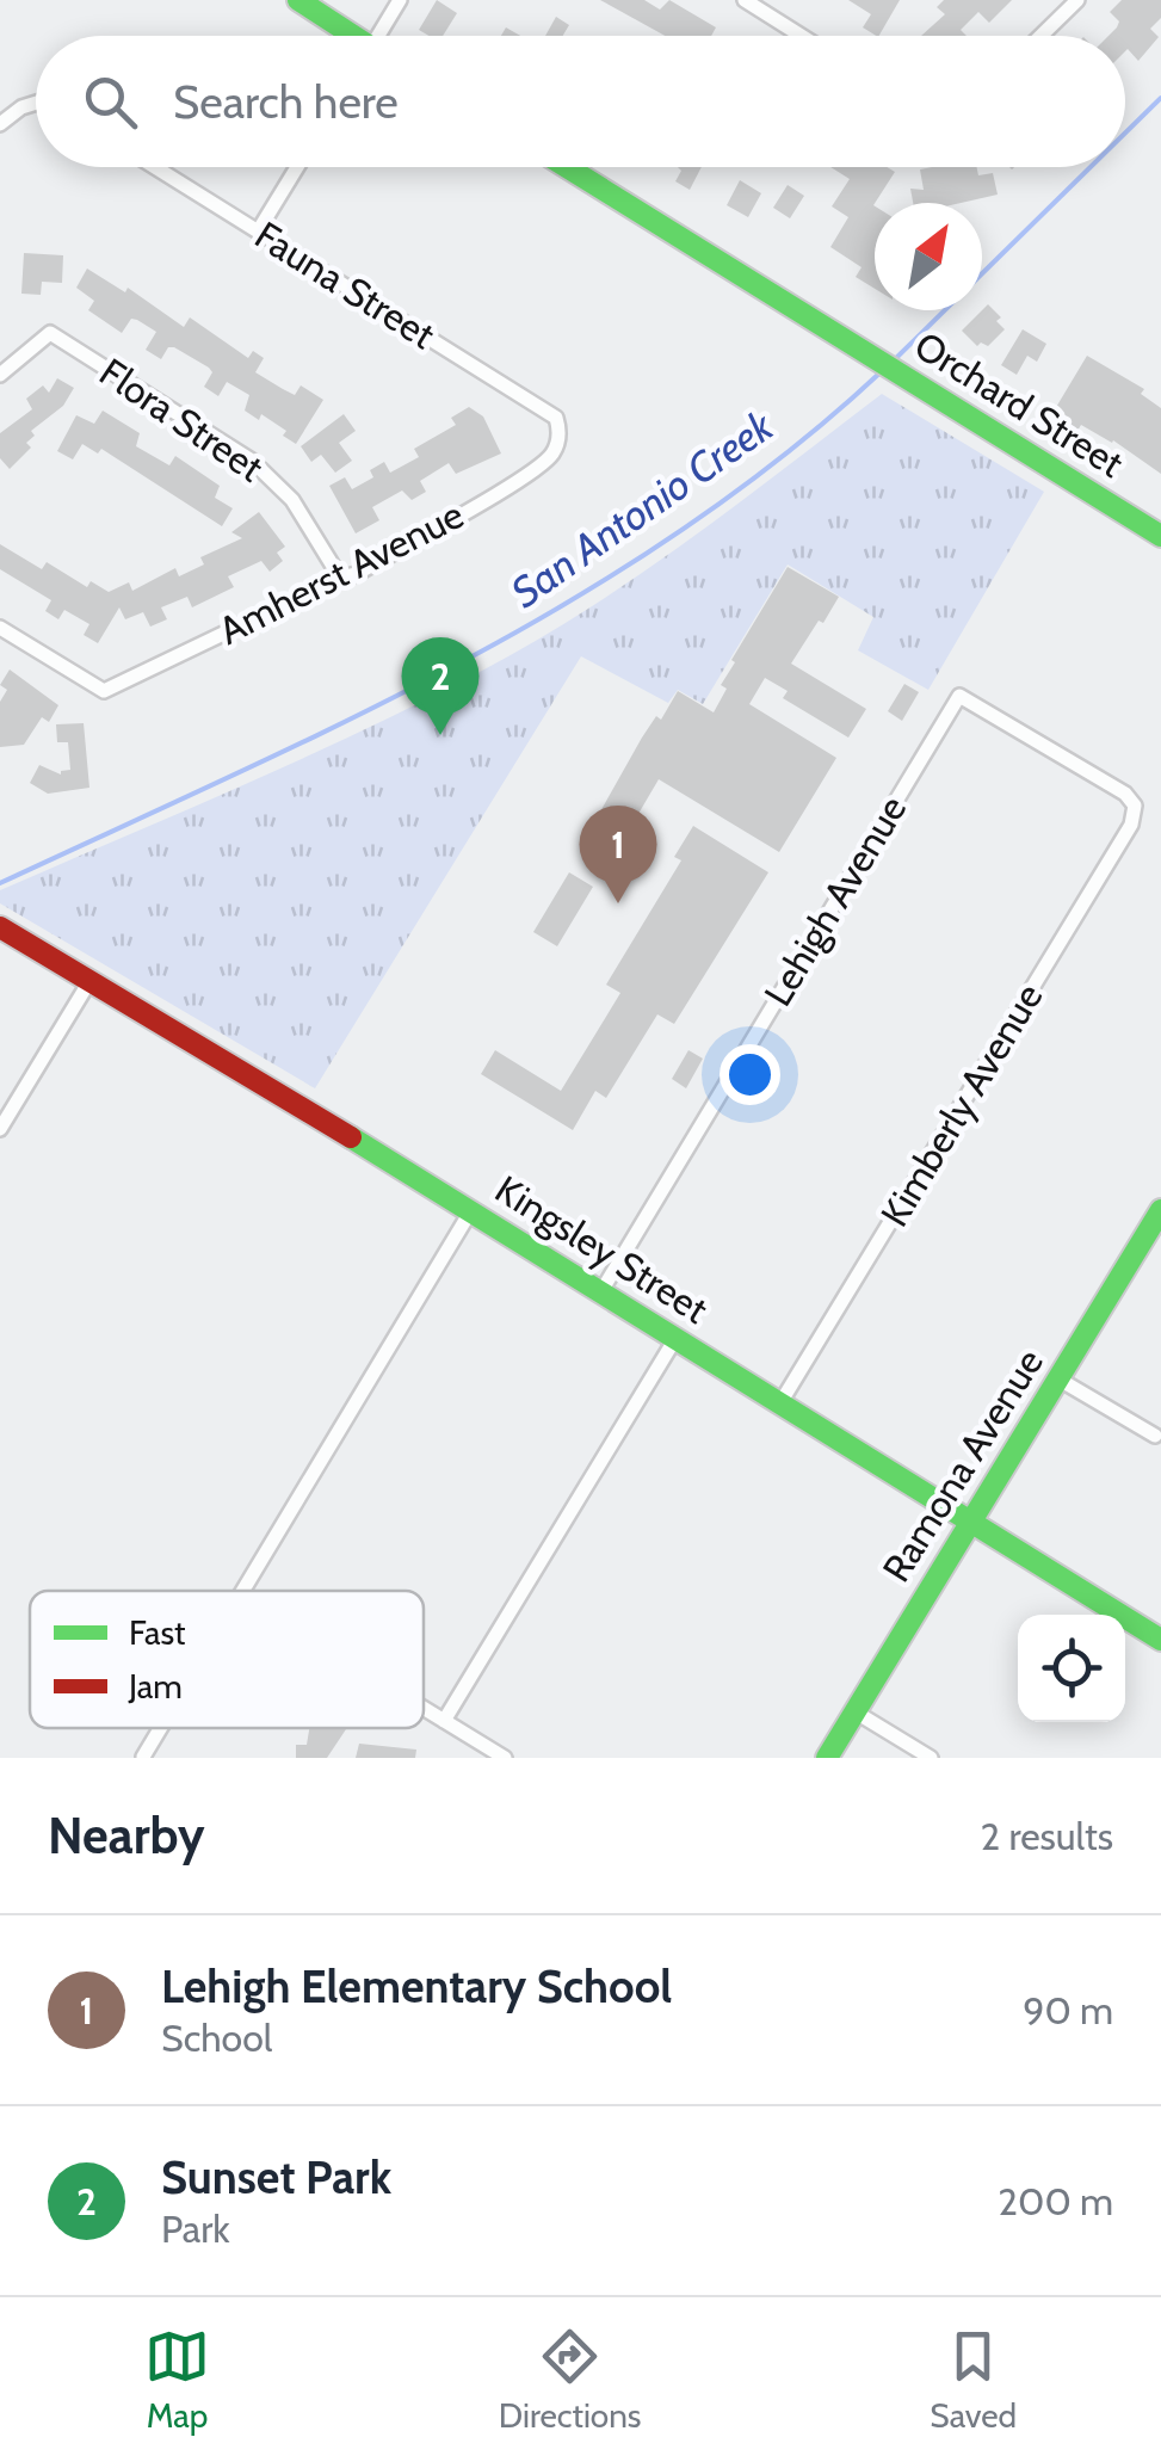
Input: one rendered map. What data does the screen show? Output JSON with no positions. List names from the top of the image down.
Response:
{
  "streets": {
    "street": [
      "Fauna Street",
      "Orchard Street",
      "Flora Street",
      "Amherst Avenue",
      "Lehigh Avenue",
      "Kimberly Avenue",
      "Kingsley Street",
      "Ramona Avenue"
    ]
  },
  "crossings": [
    ["Fauna Street", "Amherst Avenue"],
    ["Flora Street", "Amherst Avenue"],
    ["Lehigh Avenue", "Kimberly Avenue"],
    ["Lehigh Avenue", "Kingsley Street"],
    ["Kimberly Avenue", "Kingsley Street"],
    ["Kingsley Street", "Ramona Avenue"]
  ],
  "water": ["San Antonio Creek"],
  "legend": ["Fast", "Jam"],
  "north": "top right",
  "page": {
    "search": "Search here",
    "pins": ["2", "1"],
    "heading": ["Nearby", "2 results"],
    "list": [
      {
        "mark": "1",
        "name": "Lehigh Elementary School",
        "note": "School",
        "value": "90 m"
      },
      {
        "mark": "2",
        "name": "Sunset Park",
        "note": "Park",
        "value": "200 m"
      }
    ],
    "nav": ["Map", "Directions", "Saved"]
  }
}
